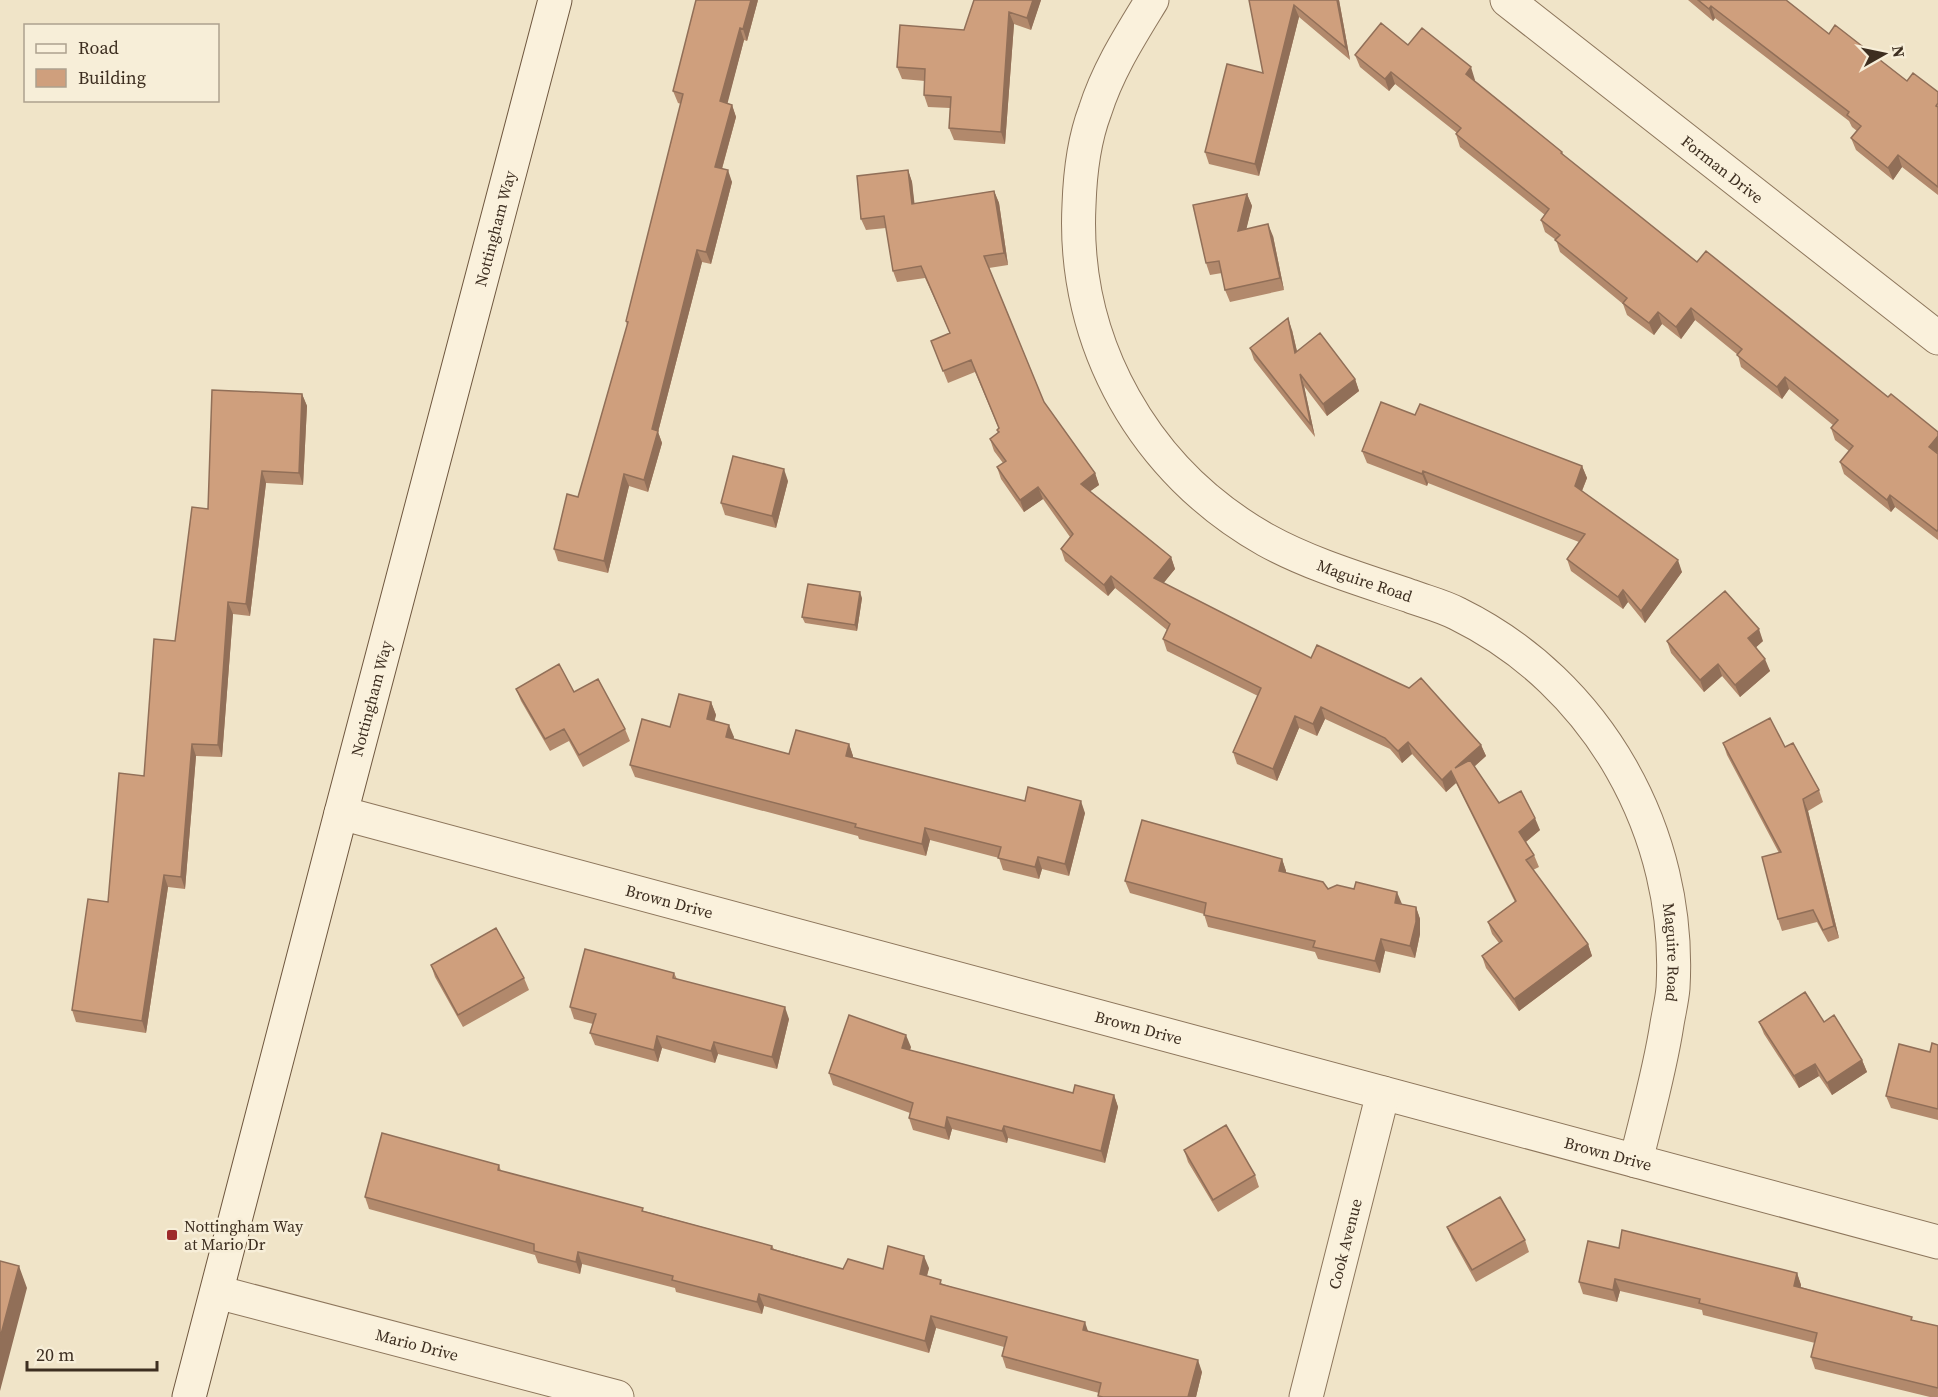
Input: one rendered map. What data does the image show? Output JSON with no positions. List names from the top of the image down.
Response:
{
  "streets": {
    "street": [
      "Forman Drive",
      "Nottingham Way",
      "Maguire Road",
      "Brown Drive",
      "Cook Avenue",
      "Mario Drive"
    ]
  },
  "crossings": [
    ["Nottingham Way", "Brown Drive"],
    ["Nottingham Way", "Mario Drive"],
    ["Maguire Road", "Brown Drive"],
    ["Brown Drive", "Cook Avenue"]
  ],
  "places": {
    "transit": ["Nottingham Way at Mario Dr"]
  },
  "legend": ["Road", "Building"],
  "scale_bar": "20 m",
  "north": "right"
}
